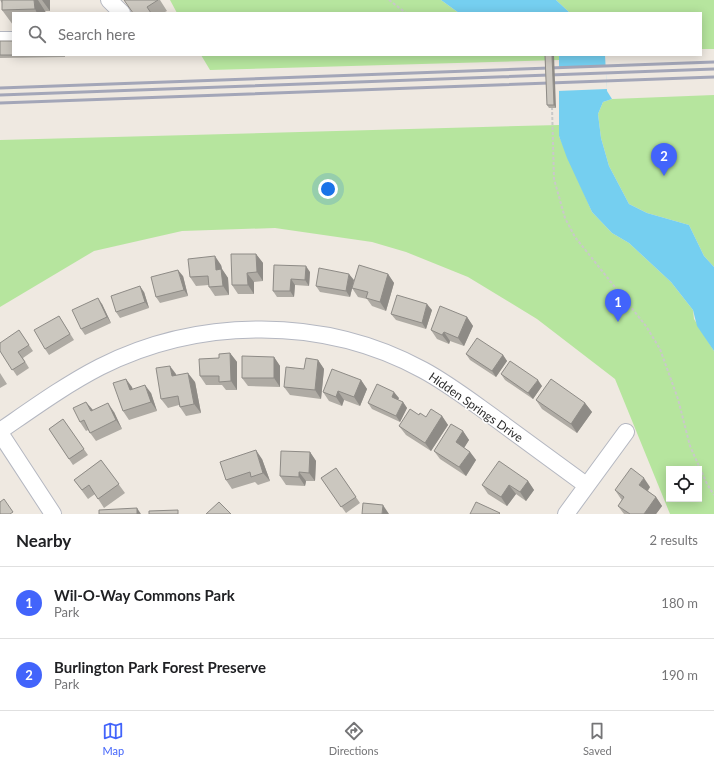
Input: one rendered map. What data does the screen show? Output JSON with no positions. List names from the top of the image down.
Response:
{
  "streets": {
    "street": ["Hidden Springs Drive"]
  },
  "page": {
    "search": "Search here",
    "pins": ["2", "1"],
    "heading": ["Nearby", "2 results"],
    "list": [
      {
        "mark": "1",
        "name": "Wil-O-Way Commons Park",
        "note": "Park",
        "value": "180 m"
      },
      {
        "mark": "2",
        "name": "Burlington Park Forest Preserve",
        "note": "Park",
        "value": "190 m"
      }
    ],
    "nav": ["Map", "Directions", "Saved"]
  }
}
